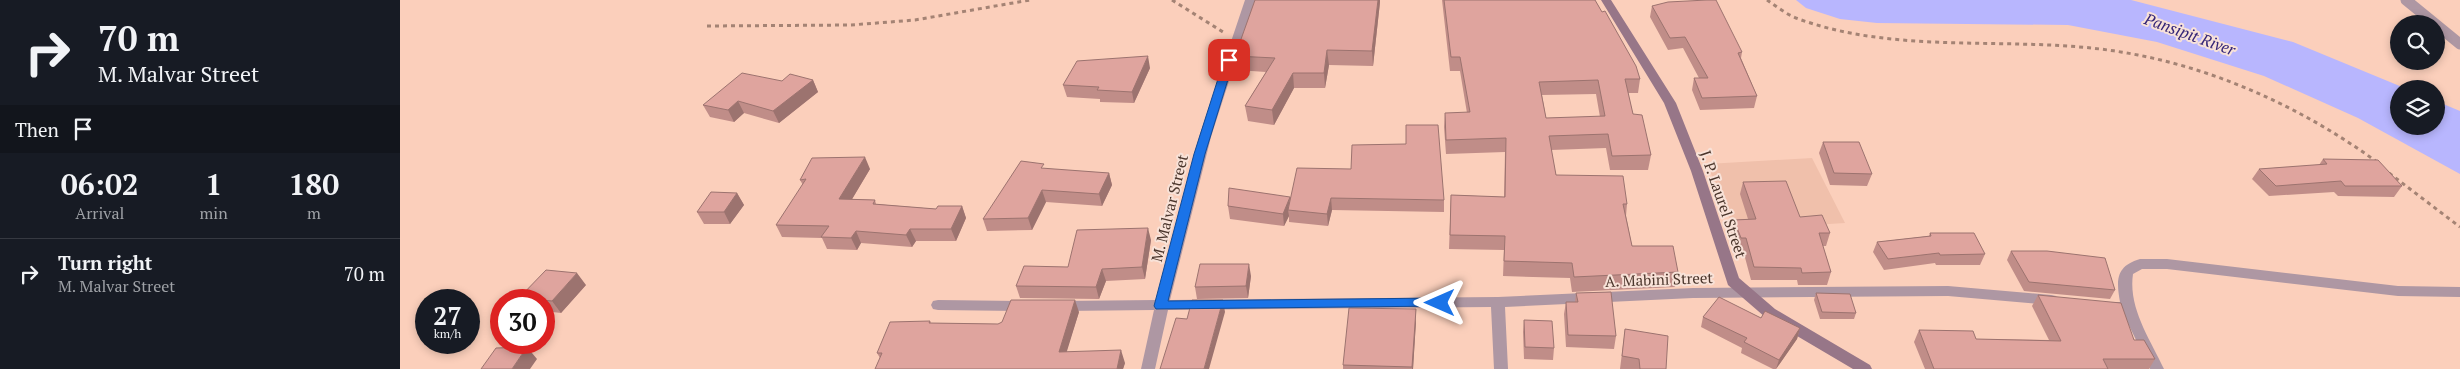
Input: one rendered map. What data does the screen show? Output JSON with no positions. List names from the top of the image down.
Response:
{
  "streets": {
    "main road": ["J. P. Laurel Street"],
    "street": ["M. Malvar Street", "A. Mabini Street"]
  },
  "crossings": [
    ["J. P. Laurel Street", "A. Mabini Street"],
    ["M. Malvar Street", "A. Mabini Street"]
  ],
  "water": ["Pansipit River"],
  "page": {
    "turn": ["70 m", "M. Malvar Street"],
    "then": "Then",
    "eta": [
      "06:02",
      "Arrival",
      "1",
      "min",
      "180",
      "m"
    ],
    "list": [
      {
        "name": "Turn right",
        "note": "M. Malvar Street",
        "value": "70 m"
      }
    ],
    "speed": "27 km/h",
    "limit": "30"
  }
}
